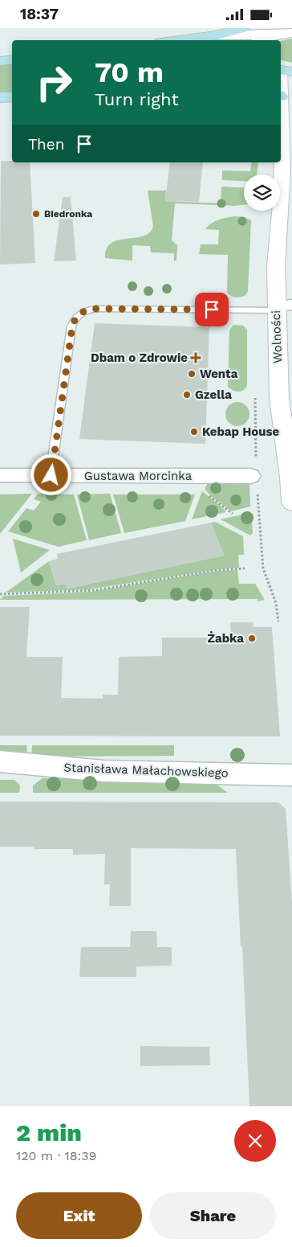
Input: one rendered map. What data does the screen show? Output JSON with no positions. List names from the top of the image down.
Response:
{
  "streets": {
    "street": ["Wolności", "Gustawa Morcinka", "Stanisława Małachowskiego"]
  },
  "places": {
    "other": [
      "Biedronka",
      "Wenta",
      "Gzella",
      "Kebap House",
      "Żabka"
    ],
    "health": ["Dbam o Zdrowie"]
  },
  "page": {
    "status": "18:37",
    "turn": ["70 m", "Turn right"],
    "then": "Then",
    "heading": ["2 min", "120 m · 18:39"],
    "buttons": ["Exit", "Share"]
  }
}
